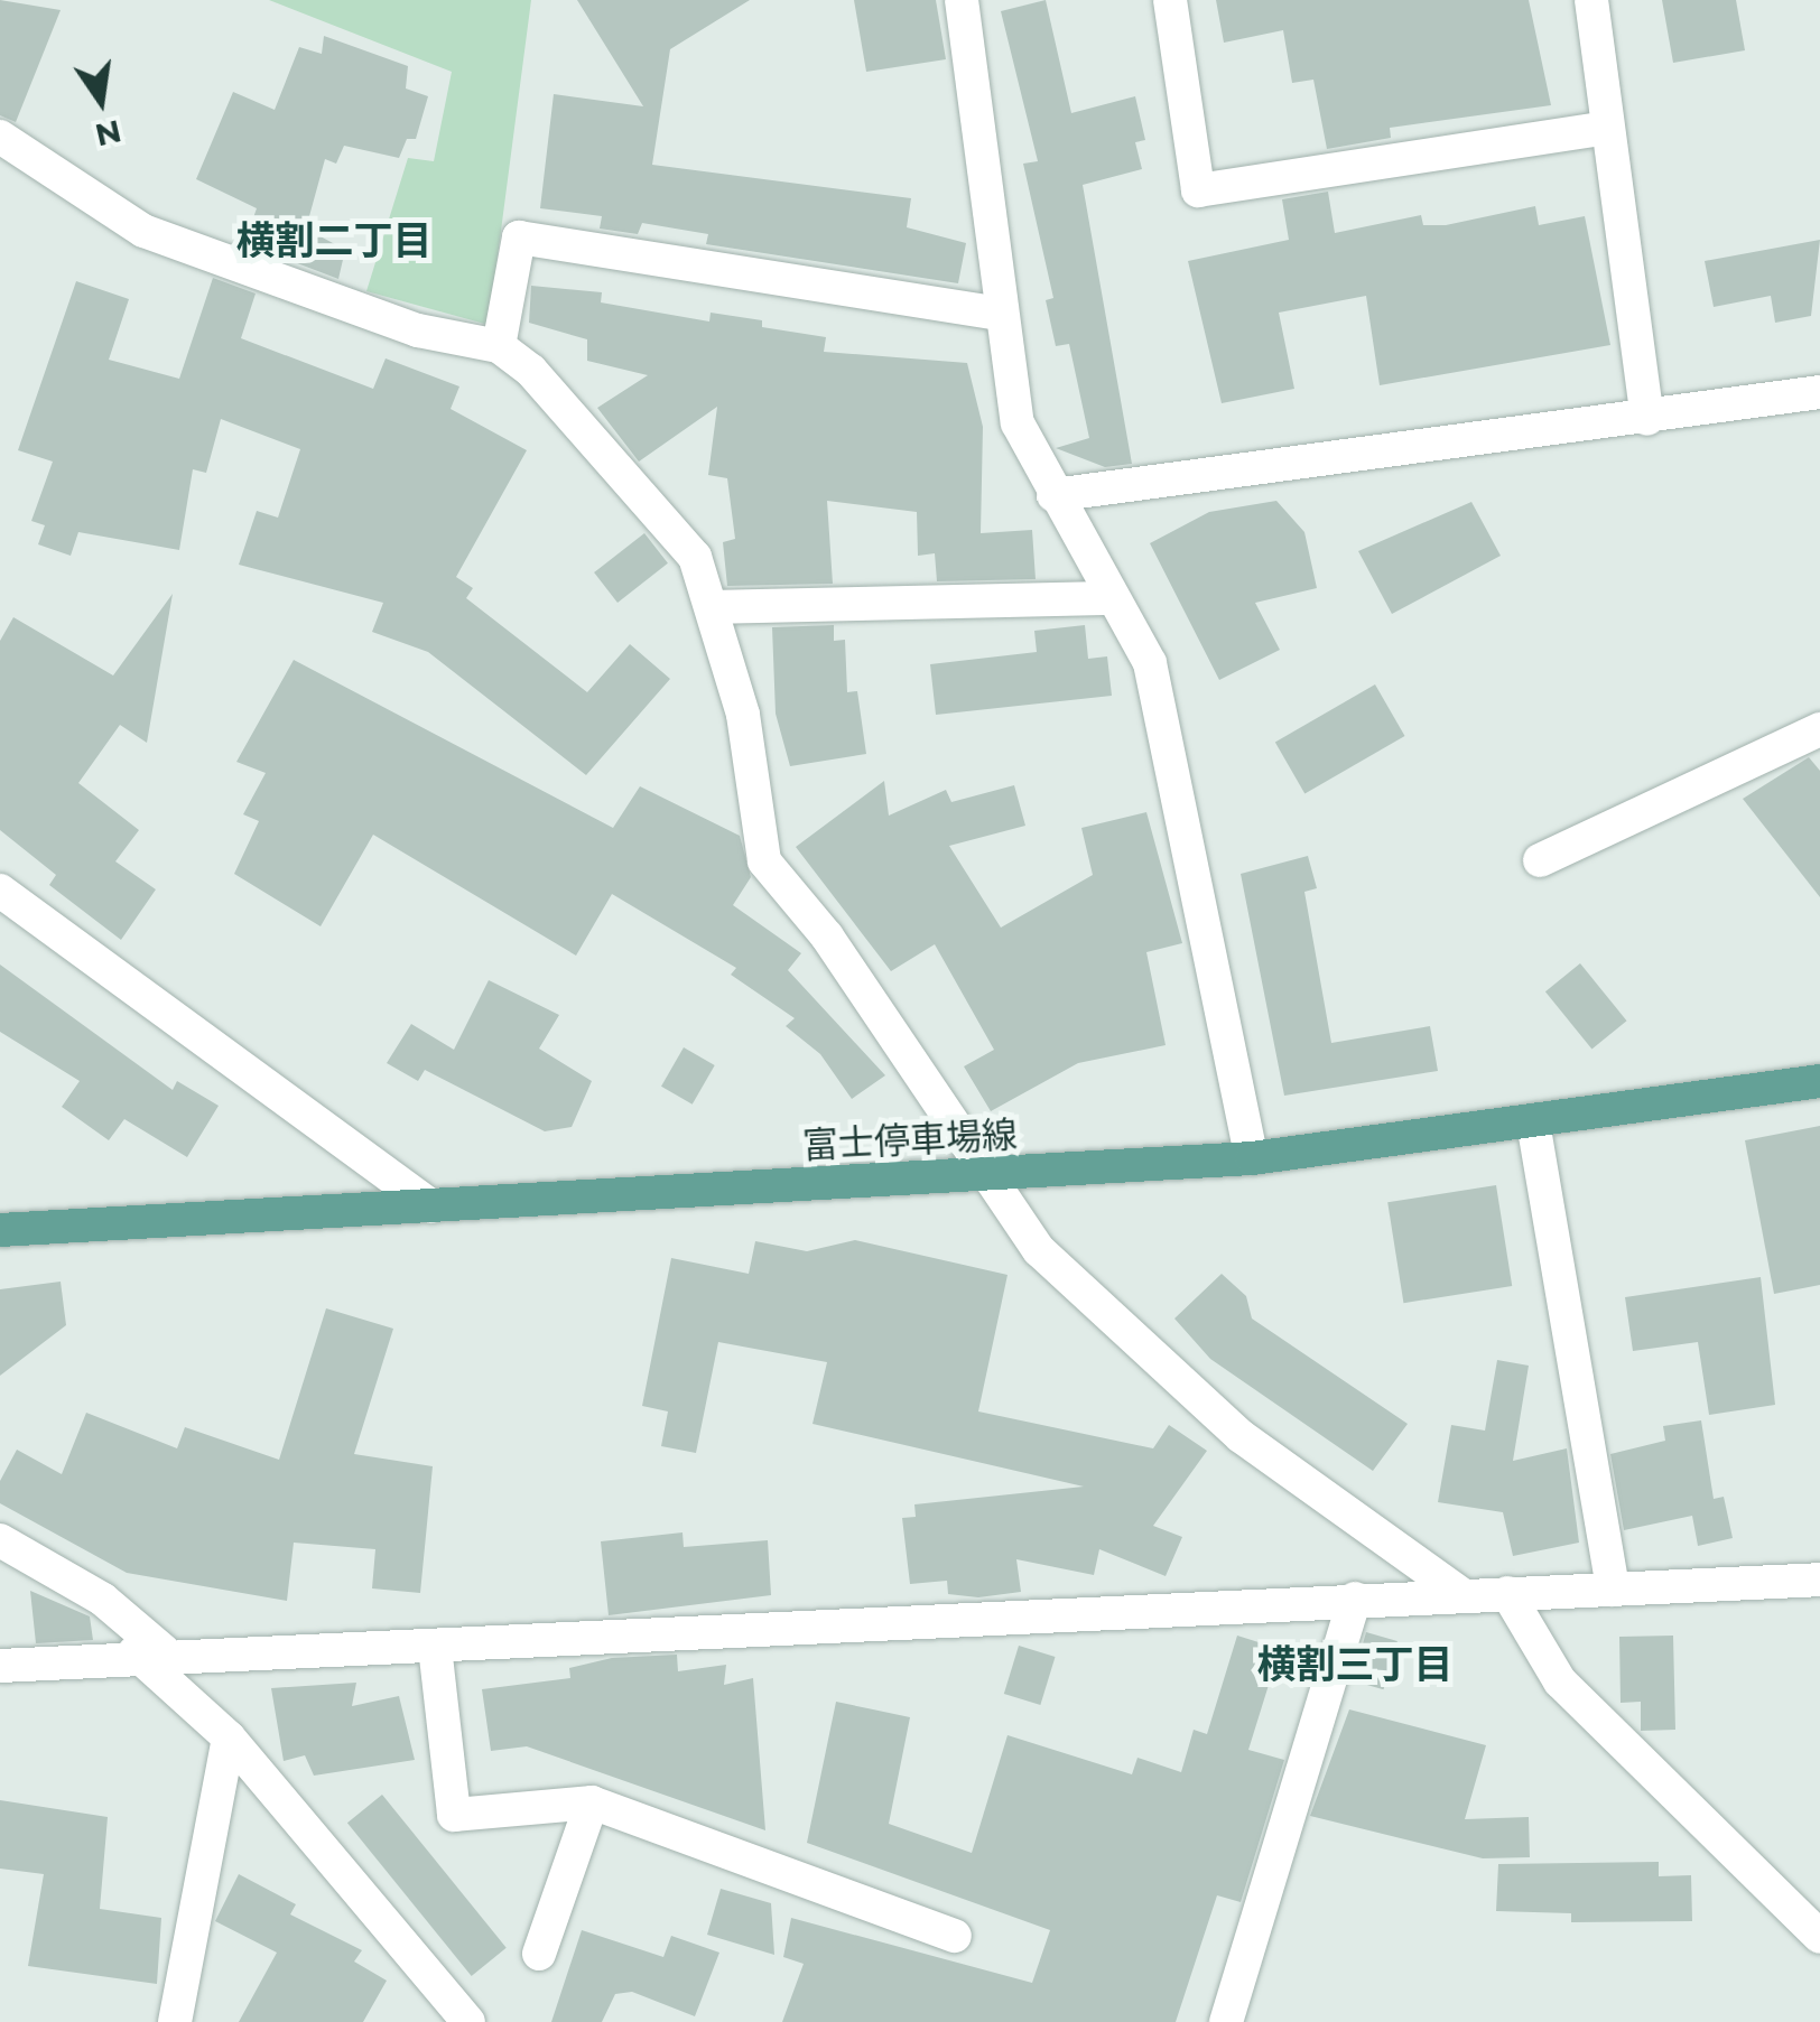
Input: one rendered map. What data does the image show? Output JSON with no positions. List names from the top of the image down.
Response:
{
  "streets": {
    "main road": ["富士停車場線"]
  },
  "districts": ["横割二丁目", "横割三丁目"],
  "north": "bottom"
}
